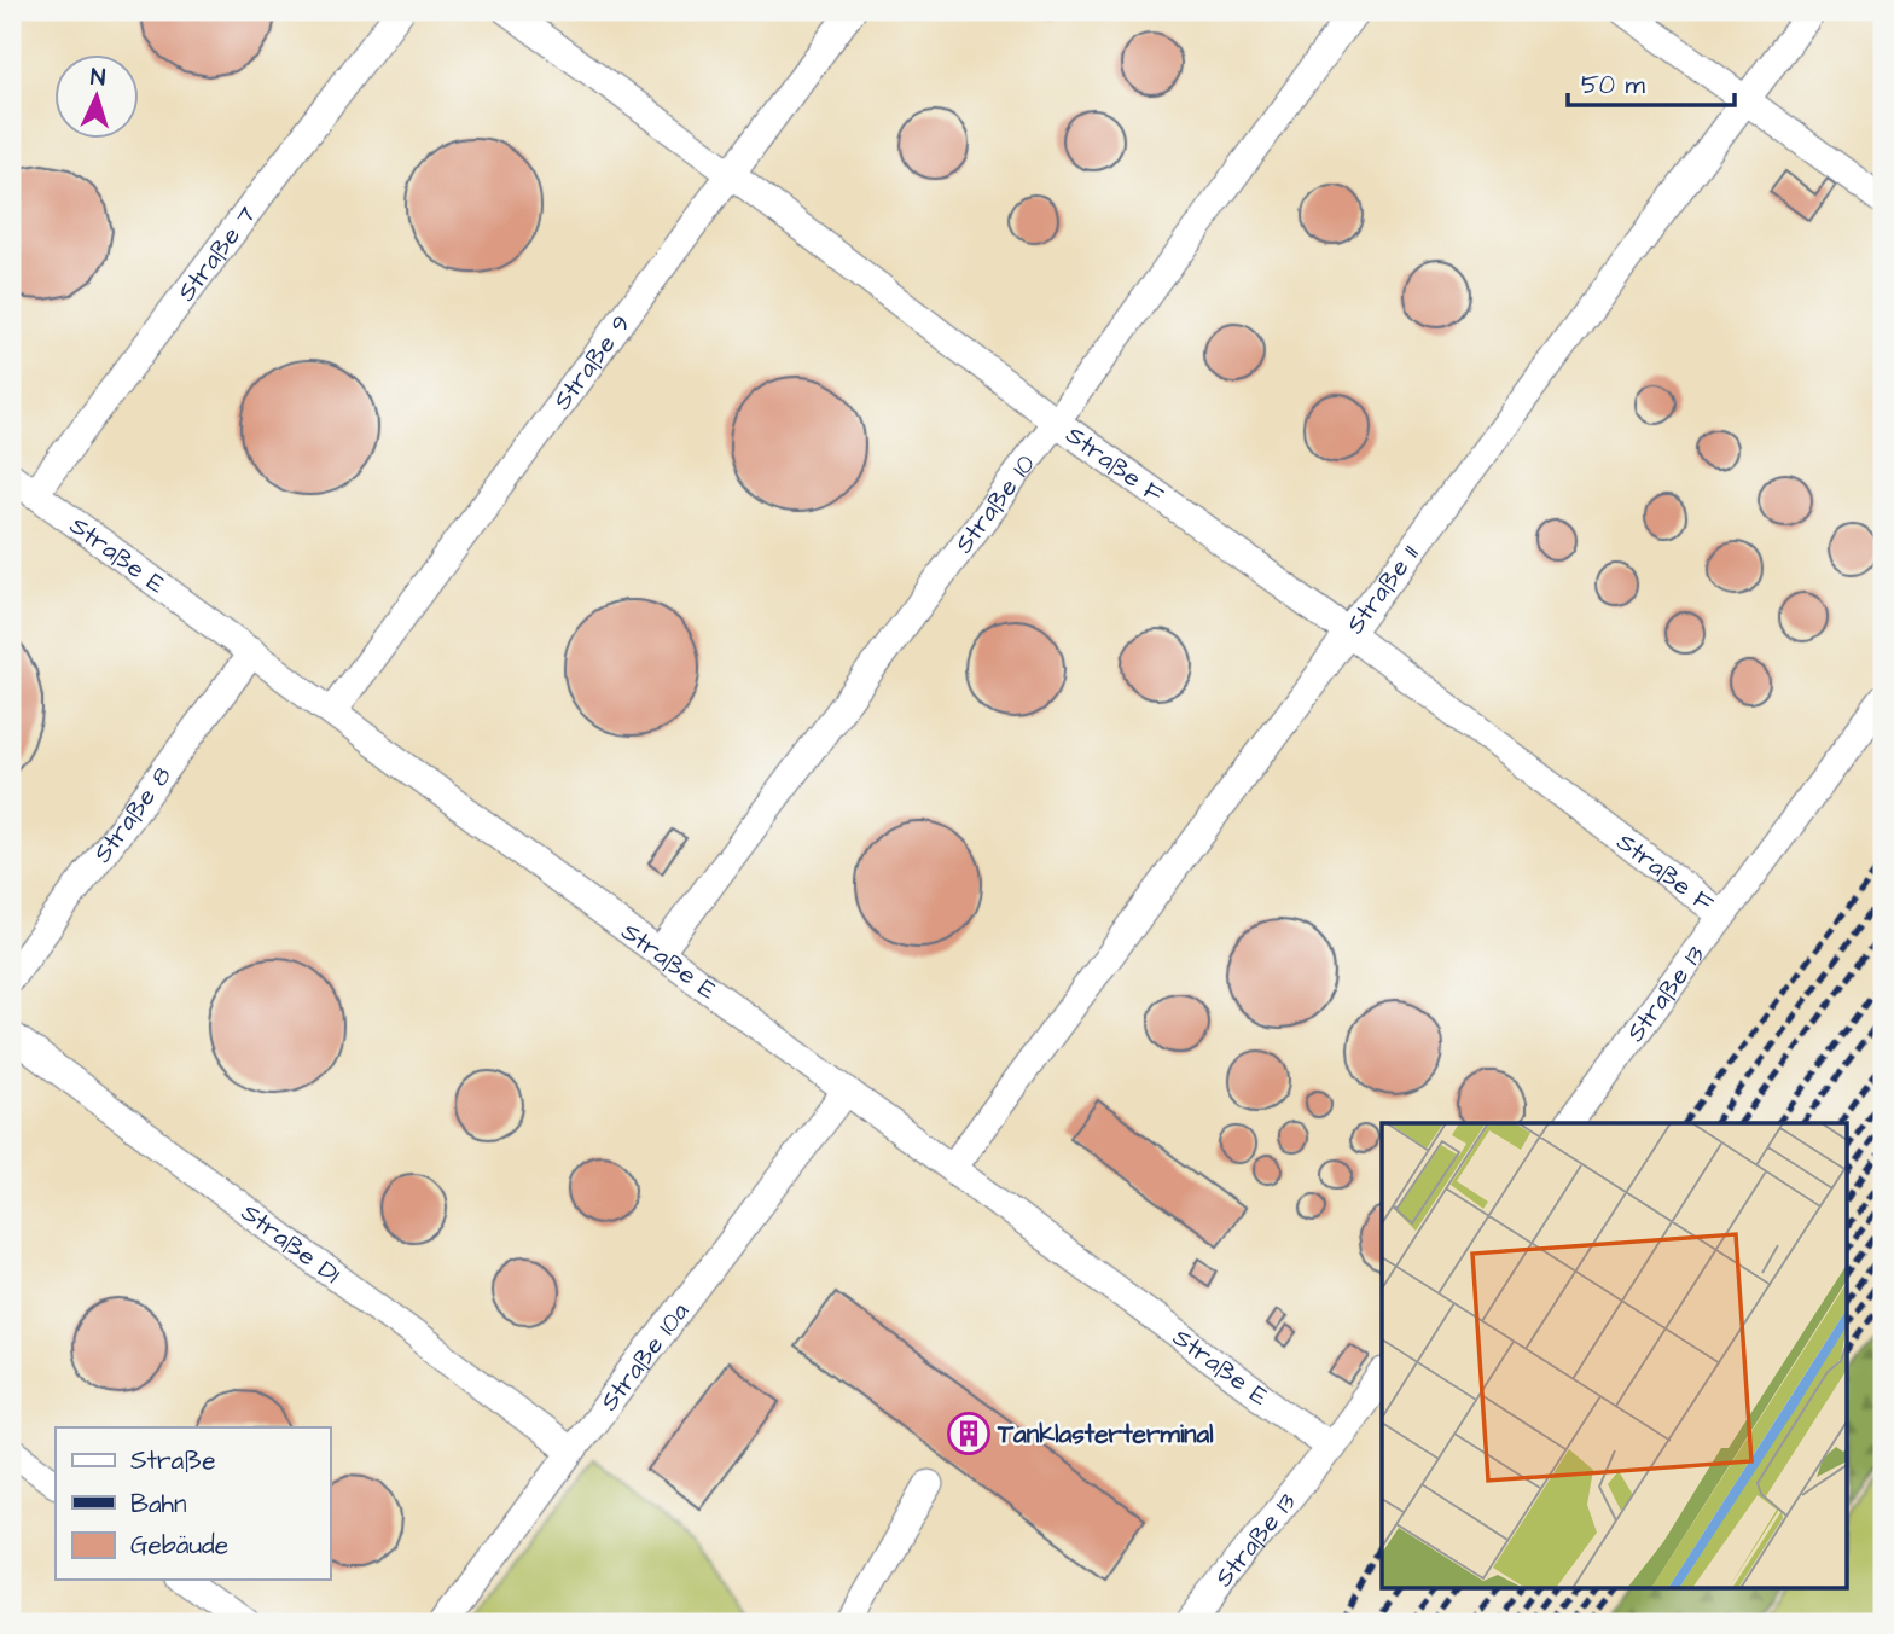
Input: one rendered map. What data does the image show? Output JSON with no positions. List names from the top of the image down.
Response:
{
  "streets": {
    "lane": [
      "Straße 7",
      "Straße 9",
      "Straße F",
      "Straße 10",
      "Straße E",
      "Straße 11",
      "Straße 8",
      "Straße 13",
      "Straße D1",
      "Straße 10a"
    ]
  },
  "crossings": [
    ["Straße 7", "Straße E"],
    ["Straße 9", "Straße F"],
    ["Straße 9", "Straße E"],
    ["Straße F", "Straße 10"],
    ["Straße F", "Straße 11"],
    ["Straße F", "Straße 13"],
    ["Straße 10", "Straße E"],
    ["Straße E", "Straße 11"],
    ["Straße E", "Straße 8"],
    ["Straße E", "Straße 13"],
    ["Straße E", "Straße 10a"],
    ["Straße D1", "Straße 10a"]
  ],
  "places": {
    "building": ["Tanklasterterminal"]
  },
  "legend": ["Straße", "Bahn", "Gebäude"],
  "scale_bar": "50 m",
  "north": "top"
}
